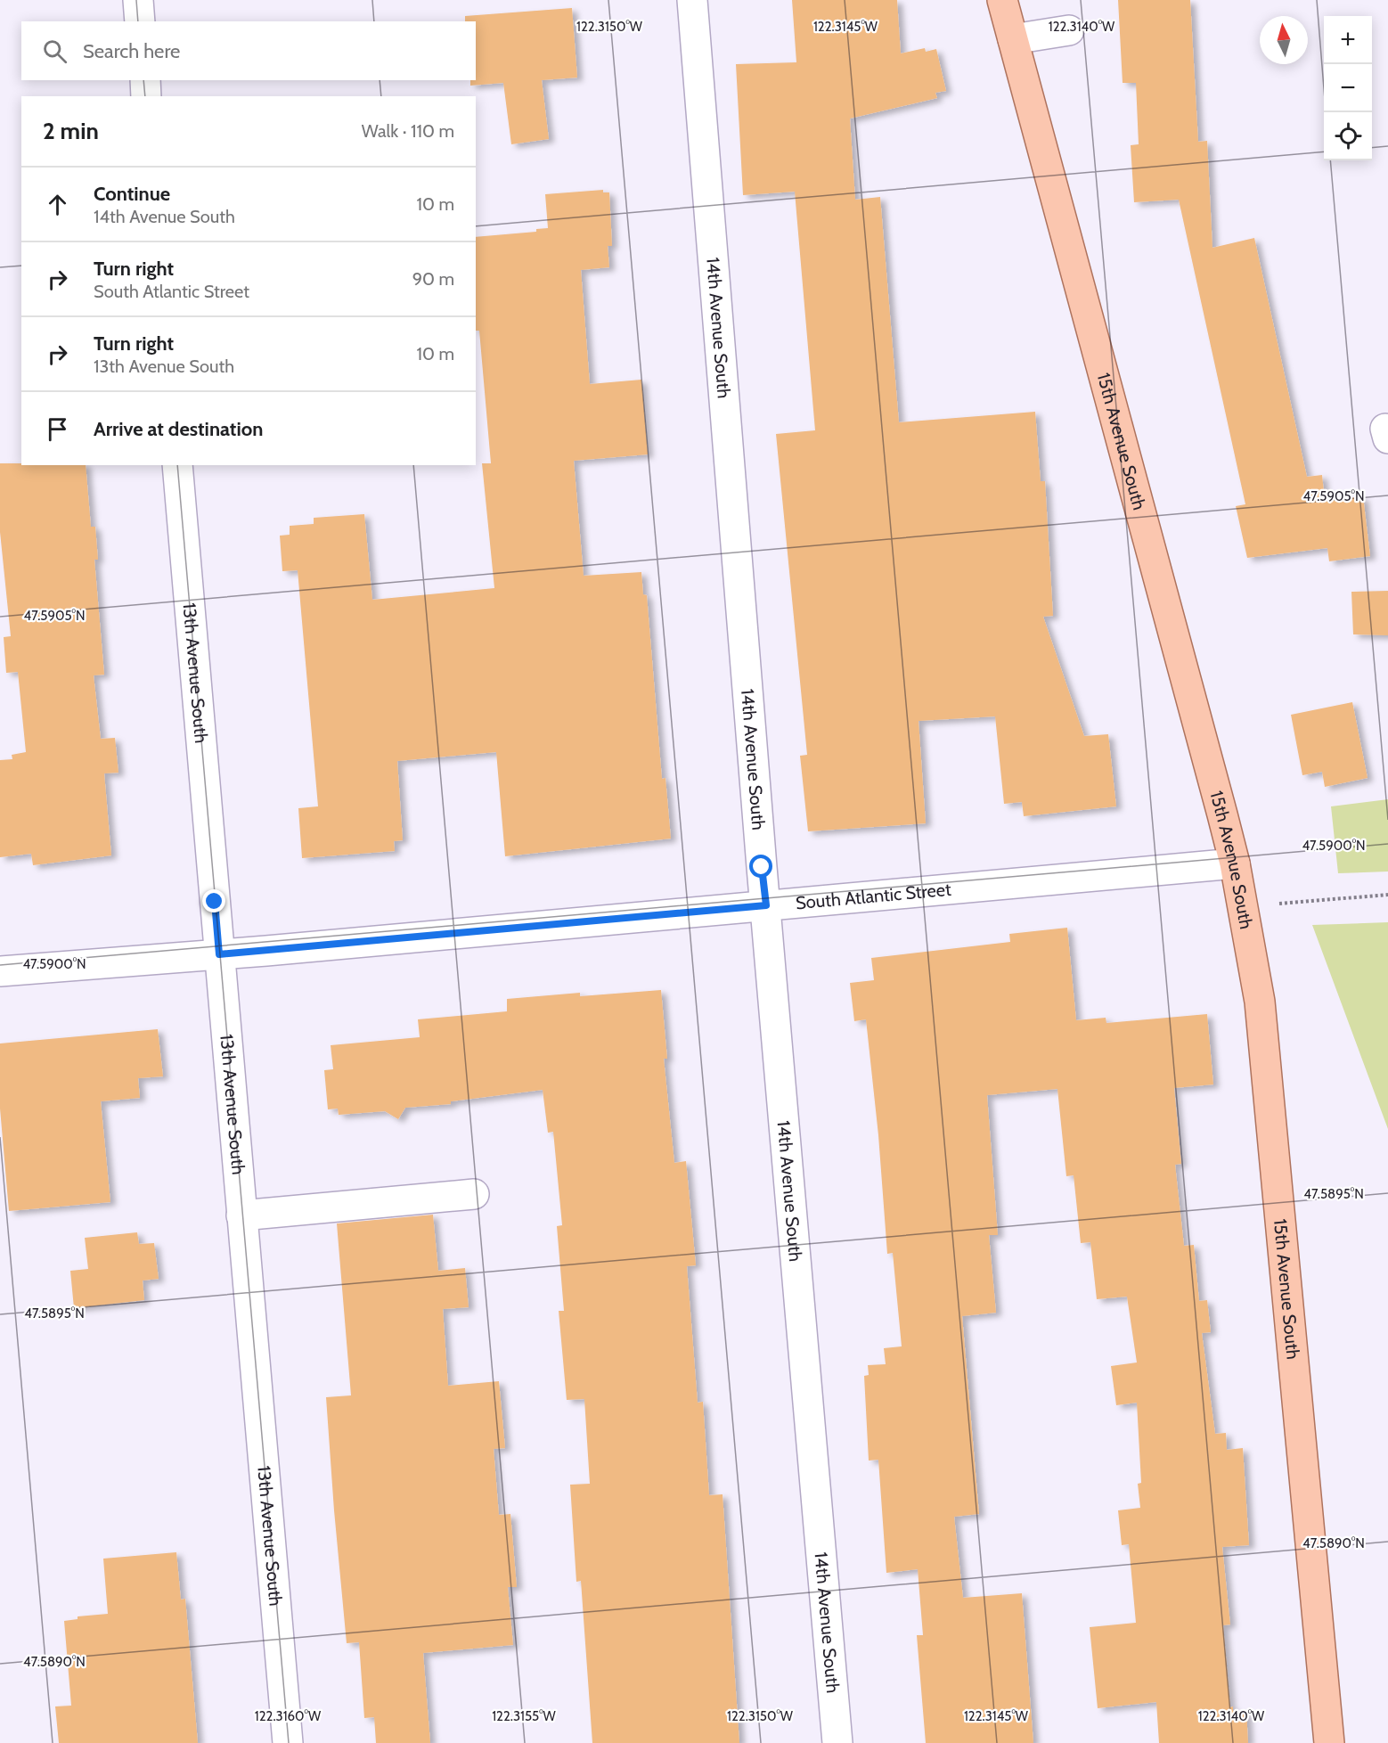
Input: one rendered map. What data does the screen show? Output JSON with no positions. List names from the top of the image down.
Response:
{
  "streets": {
    "main road": ["15th Avenue South"],
    "street": ["14th Avenue South", "13th Avenue South", "South Atlantic Street"]
  },
  "crossings": [
    ["14th Avenue South", "South Atlantic Street"],
    ["15th Avenue South", "South Atlantic Street"],
    ["13th Avenue South", "South Atlantic Street"]
  ],
  "north": "top",
  "page": {
    "map_buttons": ["+", "−"],
    "search": "Search here",
    "heading": ["2 min", "Walk · 110 m"],
    "list": [
      ["Continue", "14th Avenue South", "10 m"],
      ["Turn right", "South Atlantic Street", "90 m"],
      ["Turn right", "13th Avenue South", "10 m"],
      "Arrive at destination"
    ]
  },
  "coordinates": [
    "122.3150°W",
    "122.3145°W",
    "122.3140°W",
    "47.5905°N",
    "47.5900°N",
    "47.5895°N",
    "47.5890°N",
    "122.3160°W",
    "122.3155°W"
  ]
}
